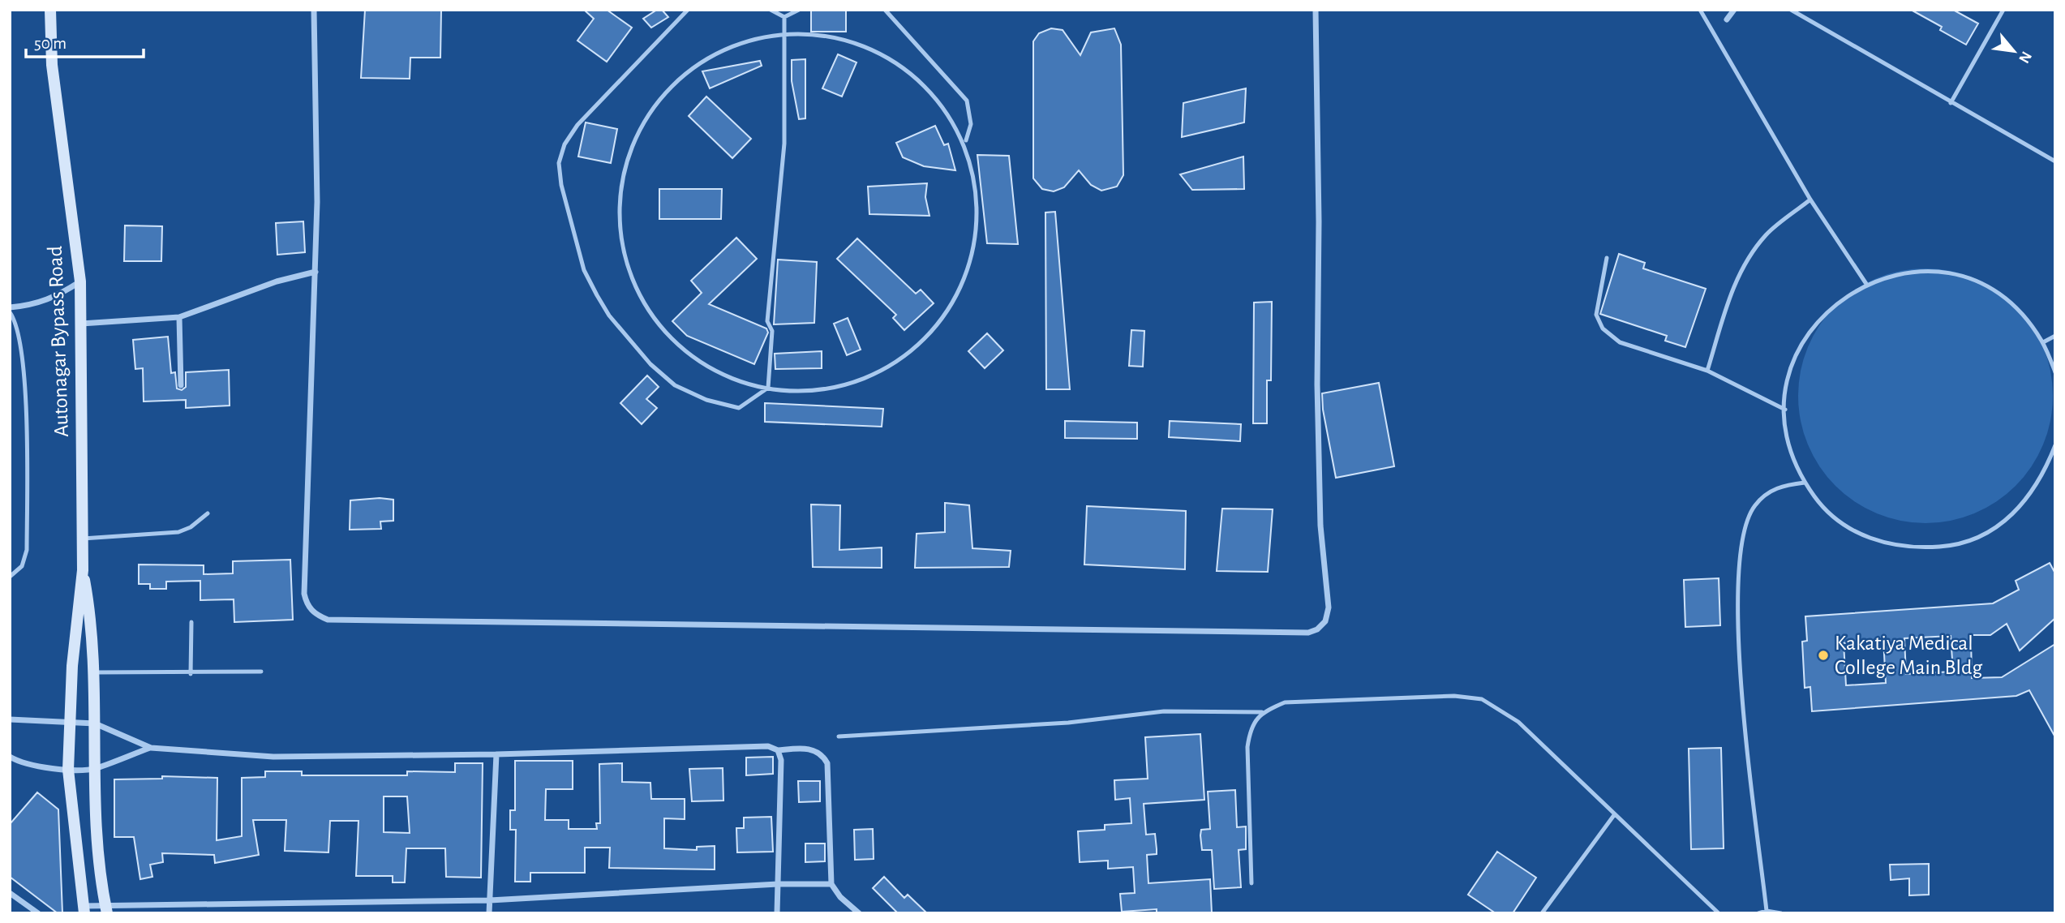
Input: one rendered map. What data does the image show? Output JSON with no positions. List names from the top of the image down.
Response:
{
  "streets": {
    "main road": ["Autonagar Bypass Road"]
  },
  "places": ["Kakatiya Medical College Main Bldg"],
  "scale_bar": "50 m",
  "north": "bottom right"
}
